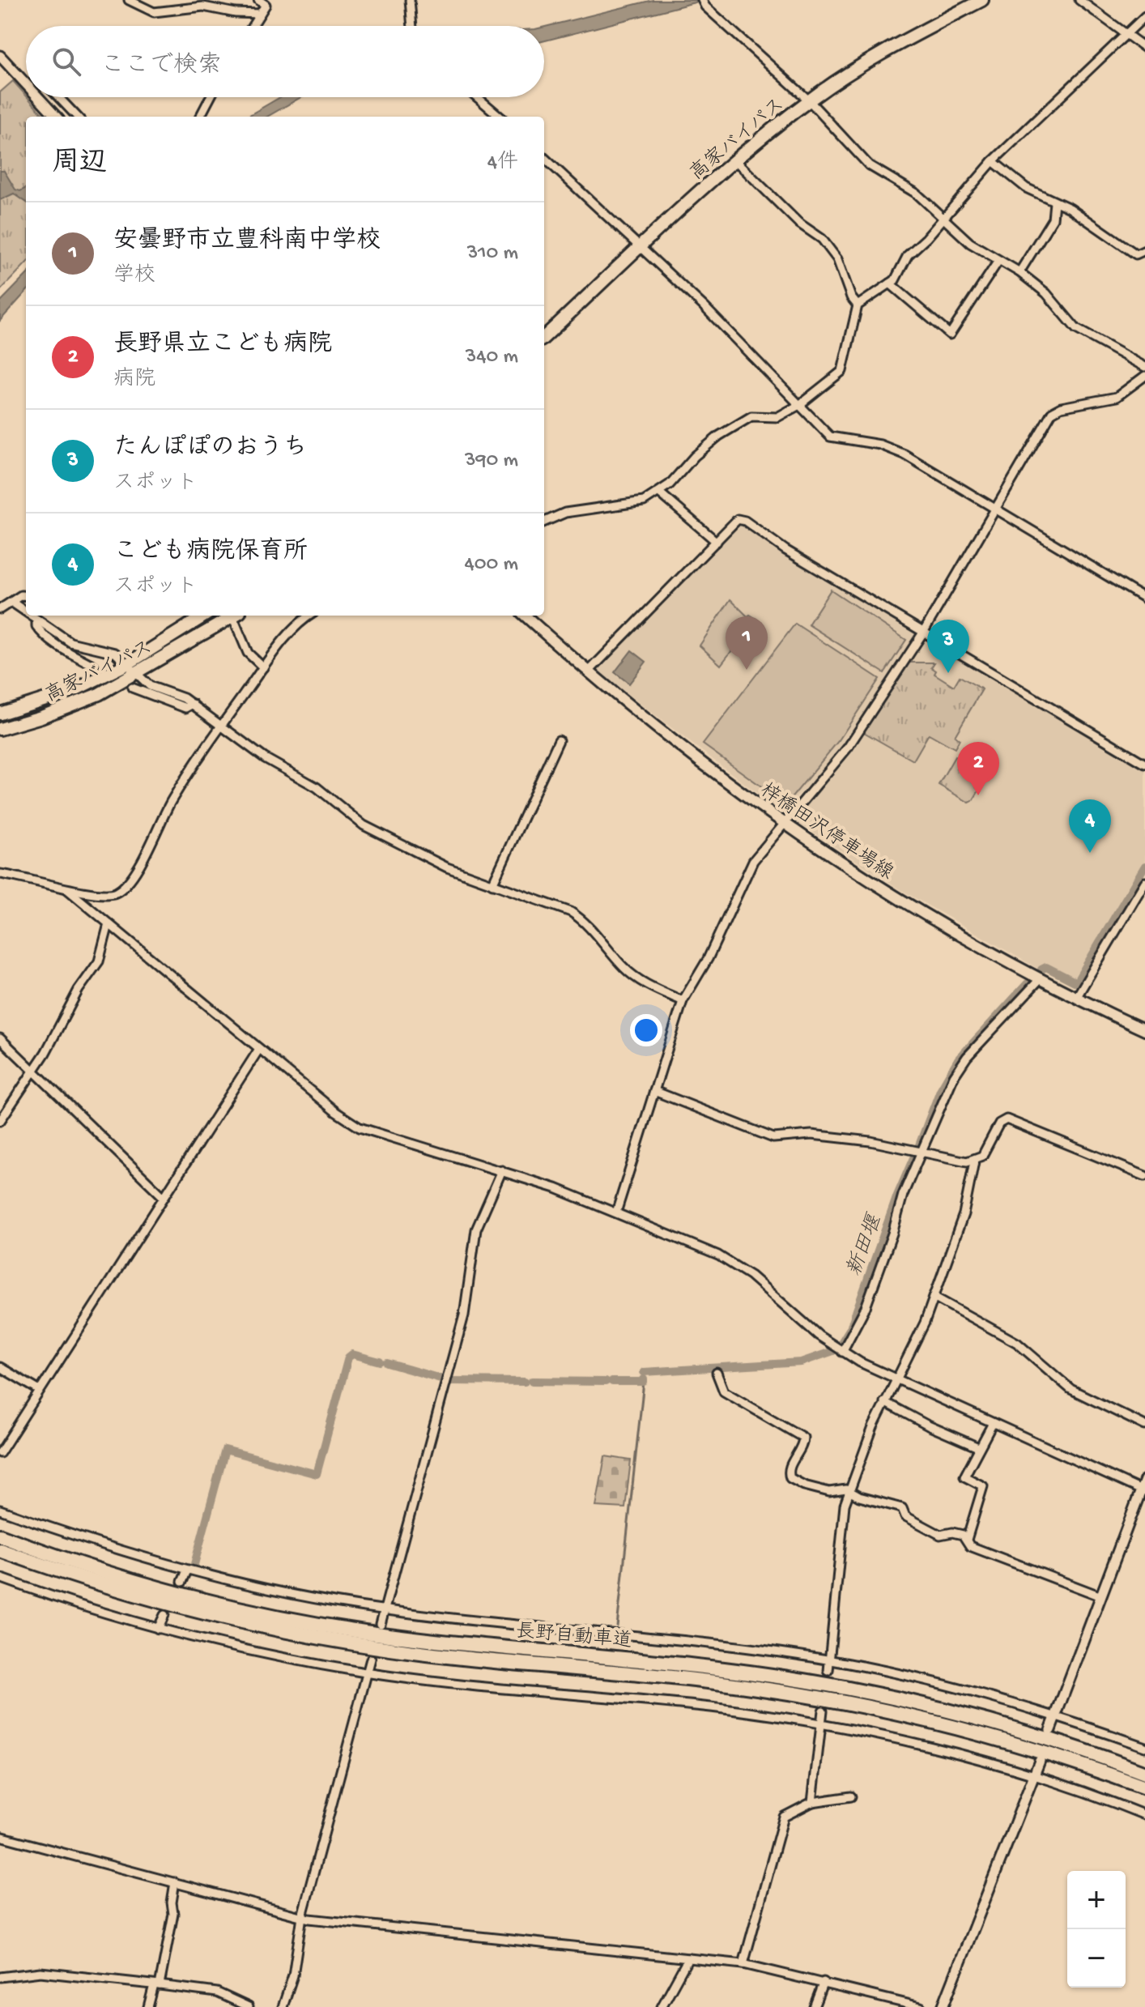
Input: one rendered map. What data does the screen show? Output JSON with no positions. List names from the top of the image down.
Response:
{
  "streets": {
    "highway": ["高家バイパス", "長野自動車道"],
    "main road": ["梓橋田沢停車場線"]
  },
  "water": ["新田堰"],
  "page": {
    "search": "ここで検索",
    "heading": ["周辺", "4件"],
    "list": [
      {
        "mark": "1",
        "name": "安曇野市立豊科南中学校",
        "note": "学校",
        "value": "310 m"
      },
      {
        "mark": "2",
        "name": "長野県立こども病院",
        "note": "病院",
        "value": "340 m"
      },
      {
        "mark": "3",
        "name": "たんぽぽのおうち",
        "note": "スポット",
        "value": "390 m"
      },
      {
        "mark": "4",
        "name": "こども病院保育所",
        "note": "スポット",
        "value": "400 m"
      }
    ],
    "pins": [
      "1",
      "3",
      "2",
      "4"
    ],
    "map_buttons": ["+", "−"]
  }
}
